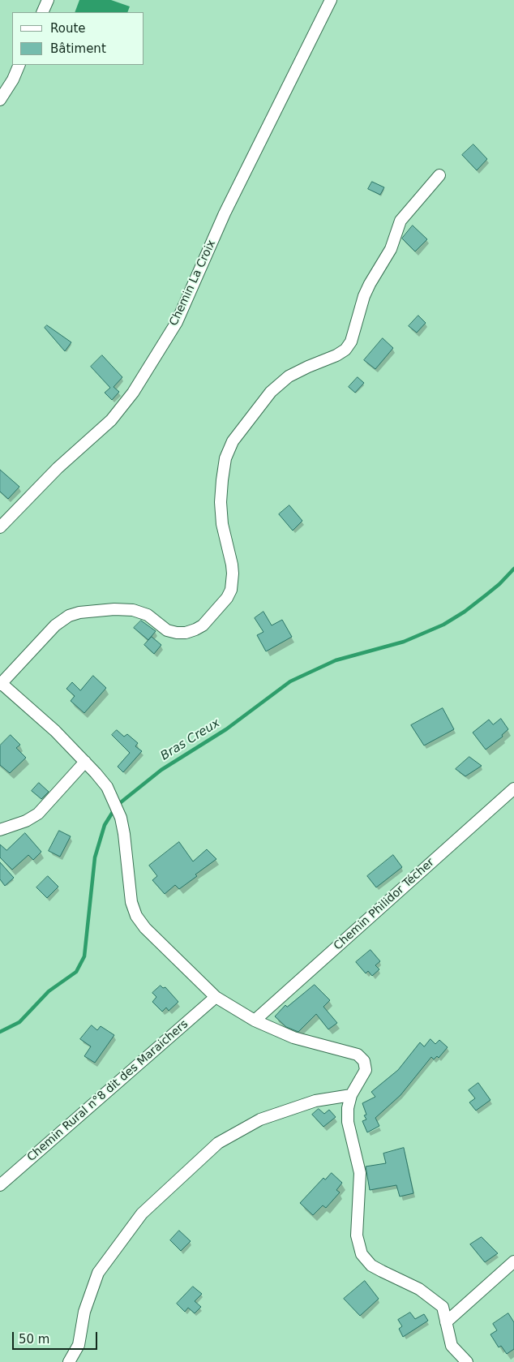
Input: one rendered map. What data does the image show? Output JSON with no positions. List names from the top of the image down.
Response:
{
  "streets": {
    "street": ["Chemin La Croix", "Chemin Philidor Técher", "Chemin Rural n°8 dit des Maraichers"]
  },
  "water": ["Bras Creux"],
  "legend": ["Route", "Bâtiment"],
  "scale_bar": "50 m"
}
